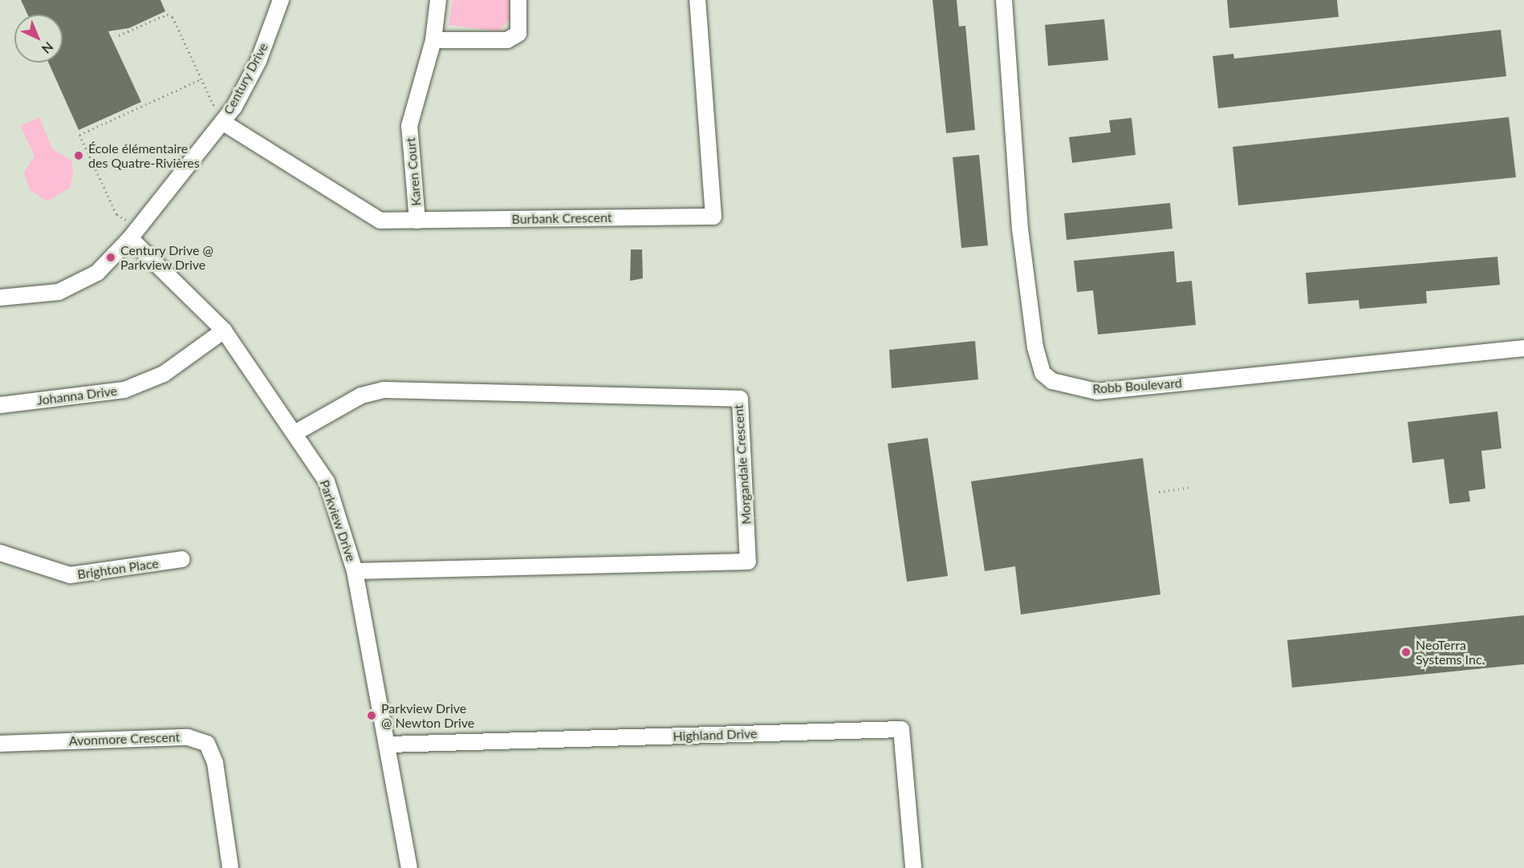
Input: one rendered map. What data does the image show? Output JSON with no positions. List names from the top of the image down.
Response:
{
  "streets": {
    "street": [
      "Century Drive",
      "Karen Court",
      "Burbank Crescent",
      "Robb Boulevard",
      "Johanna Drive",
      "Morgandale Crescent",
      "Parkview Drive",
      "Brighton Place",
      "Highland Drive",
      "Avonmore Crescent"
    ]
  },
  "crossings": [
    ["Century Drive", "Burbank Crescent"],
    ["Century Drive", "Parkview Drive"],
    ["Karen Court", "Burbank Crescent"],
    ["Johanna Drive", "Parkview Drive"],
    ["Morgandale Crescent", "Parkview Drive"],
    ["Parkview Drive", "Highland Drive"]
  ],
  "places": [
    "École élémentaire des Quatre-Rivières",
    "Century Drive @ Parkview Drive",
    "NeoTerra Systems Inc.",
    "Parkview Drive @ Newton Drive"
  ],
  "north": "bottom right"
}
